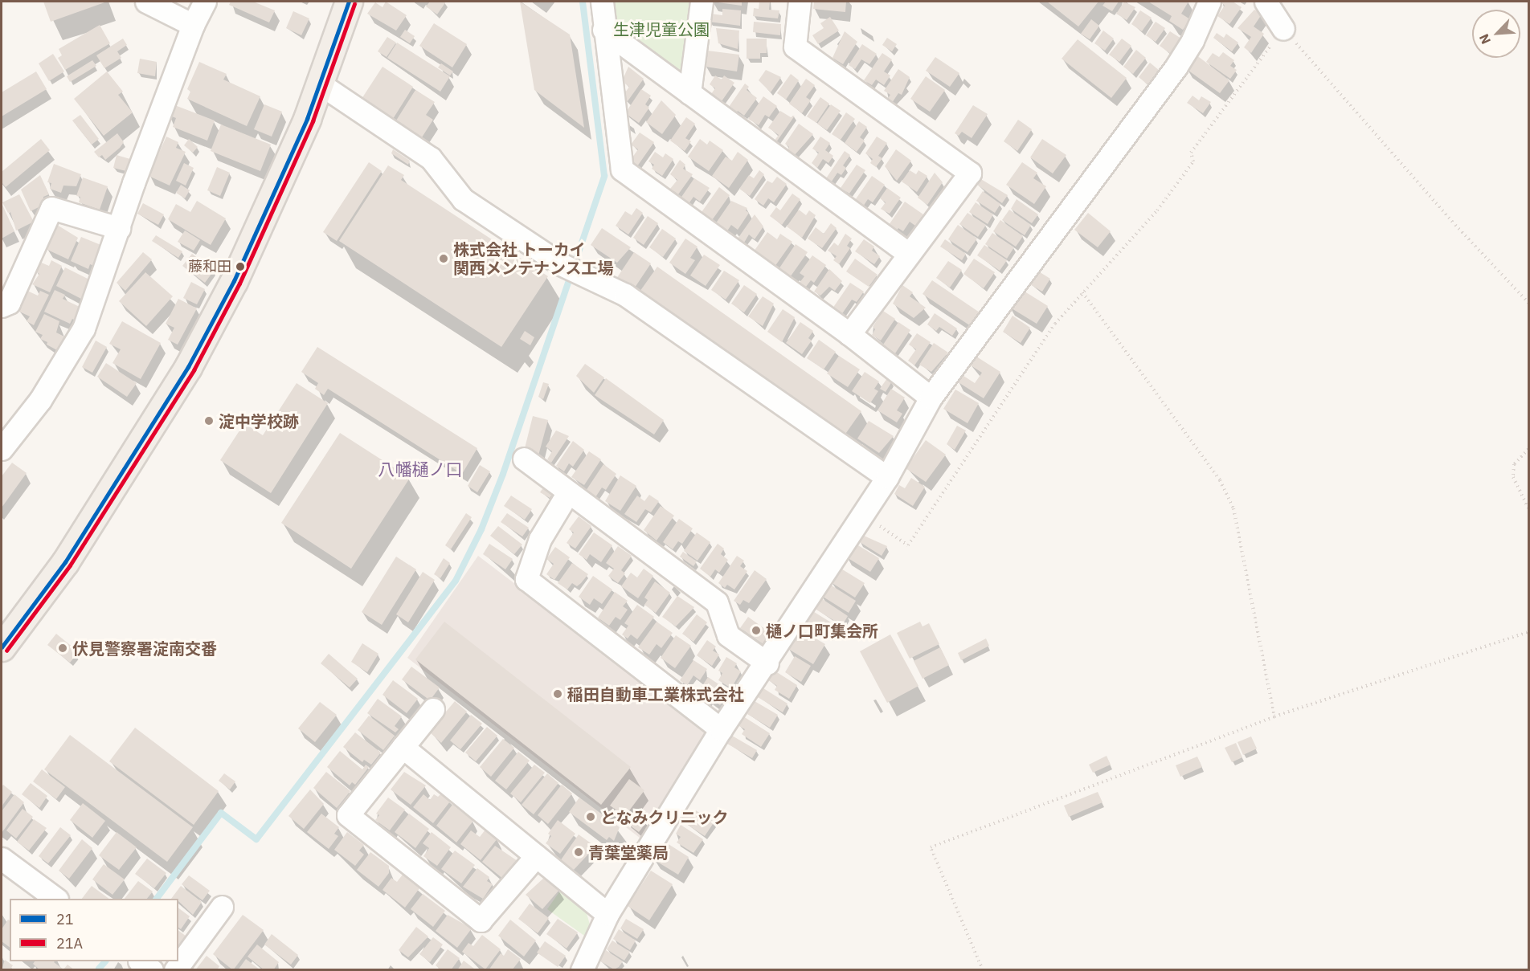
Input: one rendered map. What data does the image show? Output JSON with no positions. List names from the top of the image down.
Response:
{
  "districts": ["八幡樋ノ口"],
  "parks": ["生津児童公園"],
  "places": [
    "株式会社 トーカイ 関西メンテナンス工場",
    "藤和田",
    "淀中学校跡",
    "樋ノ口町集会所",
    "伏見警察署淀南交番",
    "稲田自動車工業株式会社",
    "となみクリニック",
    "青葉堂薬局"
  ],
  "lines": ["transit line 21", "transit line 21A"],
  "legend": ["21", "21A"],
  "north": "bottom left"
}
